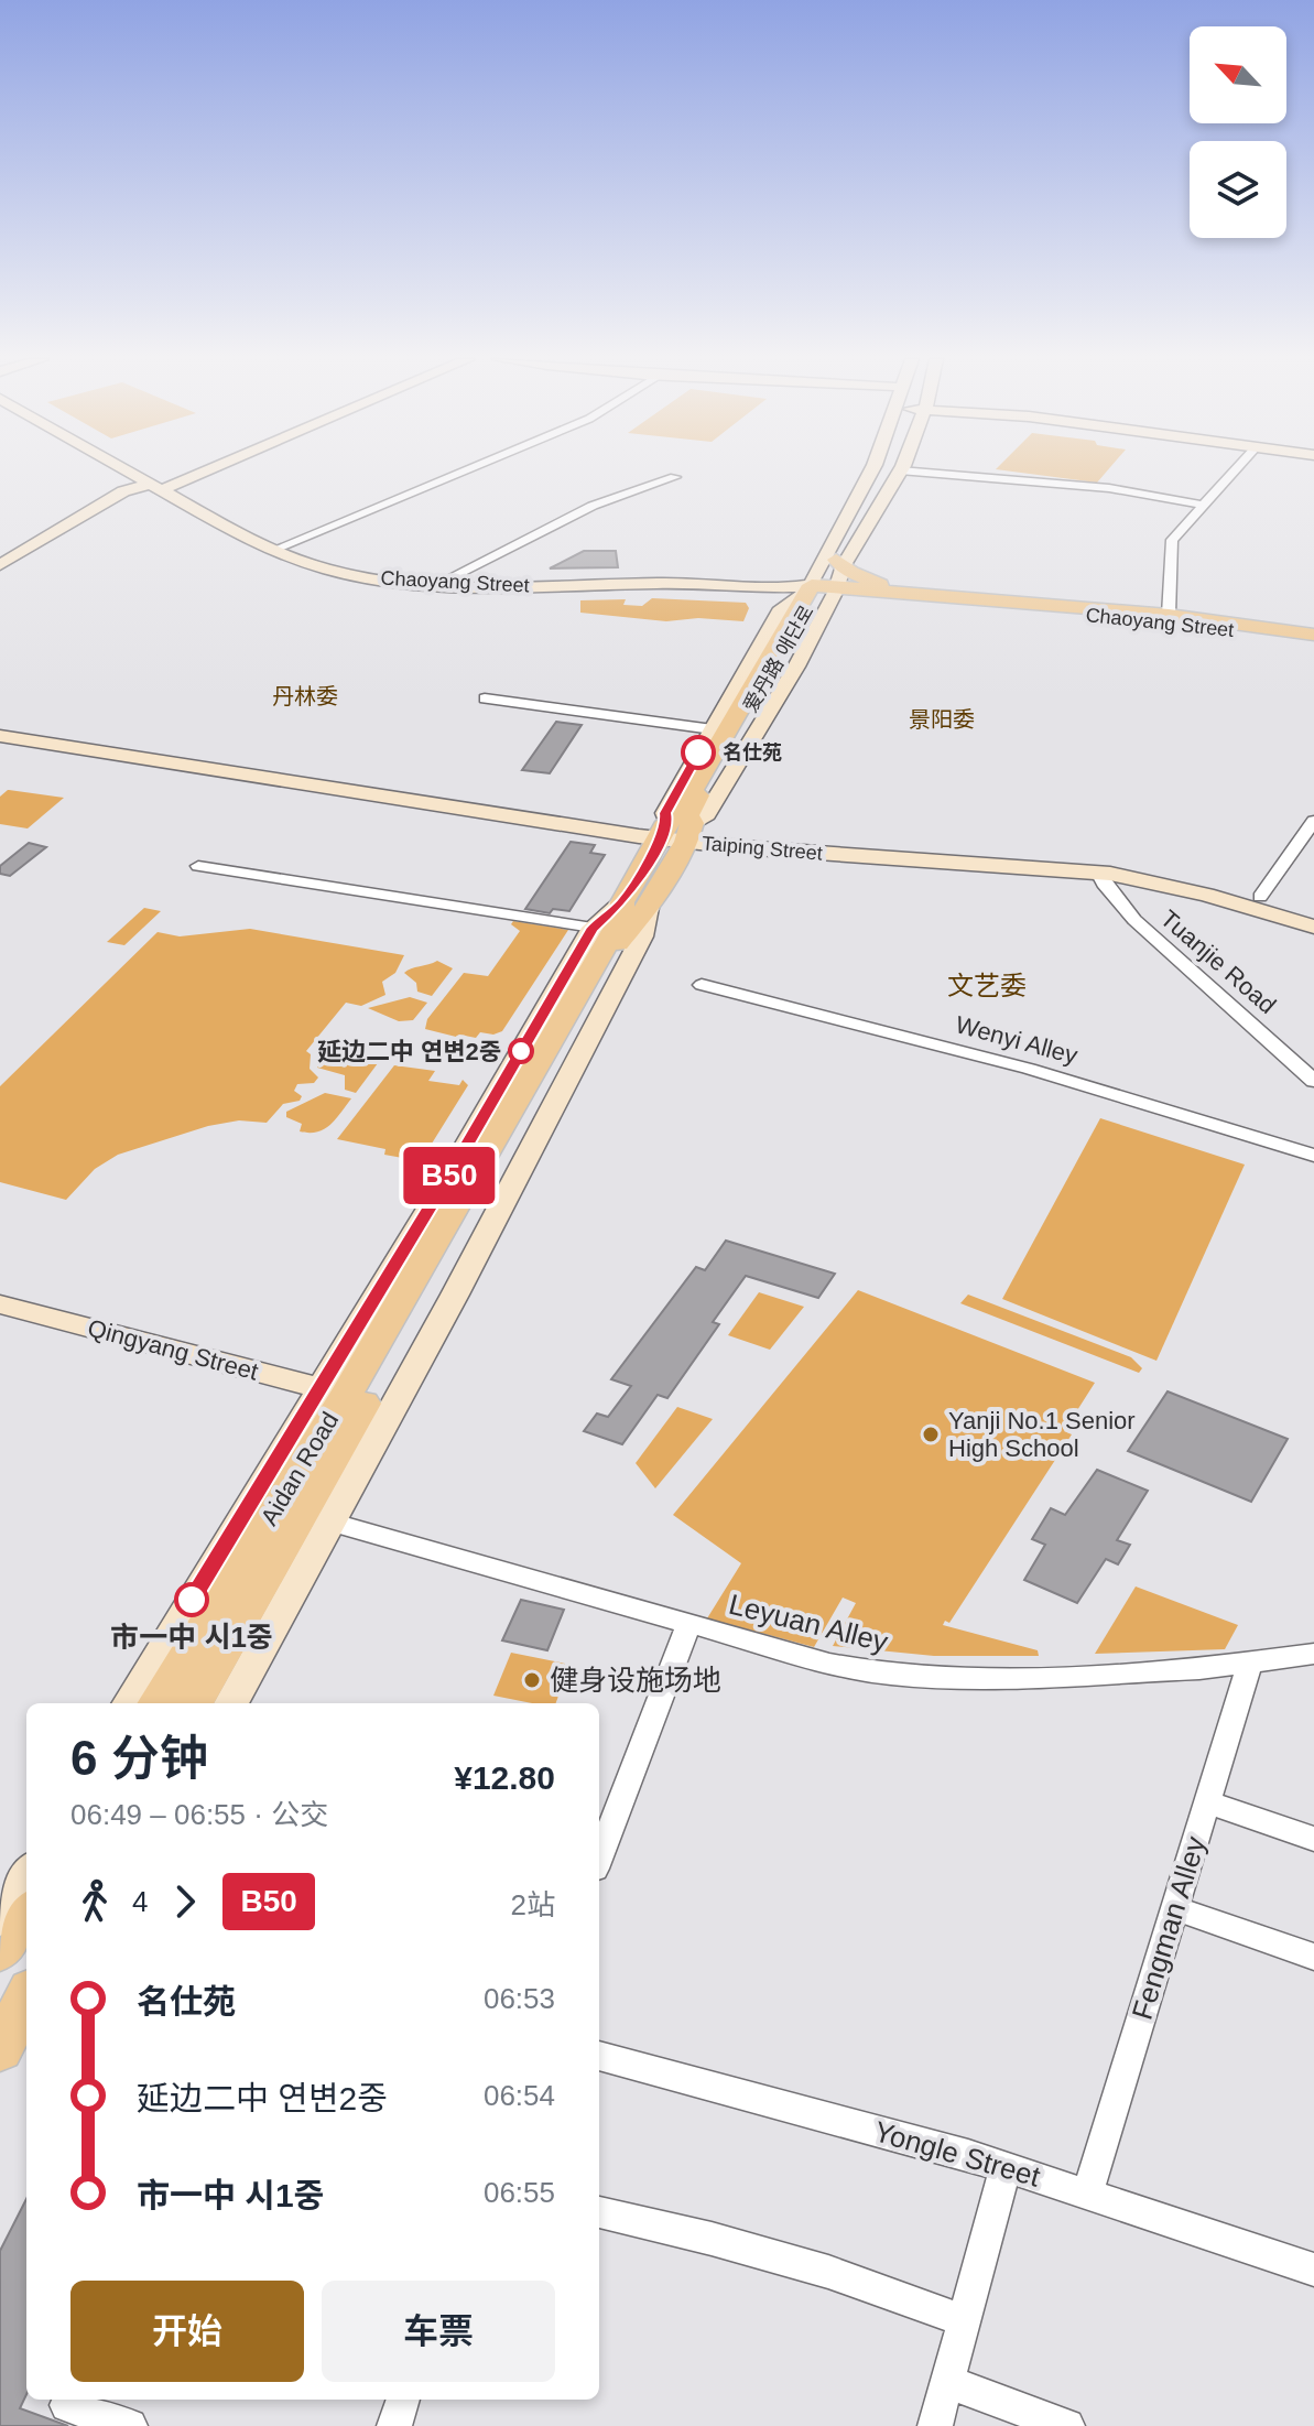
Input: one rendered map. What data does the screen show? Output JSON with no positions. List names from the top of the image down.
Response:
{
  "streets": {
    "main road": ["Chaoyang Street", "爱丹路 애단로", "Aidan Road"],
    "street": [
      "Taiping Street",
      "Tuanjie Road",
      "Wenyi Alley",
      "Qingyang Street",
      "Leyuan Alley",
      "Fengman Alley",
      "Yongle Street"
    ]
  },
  "crossings": [
    ["Chaoyang Street", "爱丹路 애단로"],
    ["爱丹路 애단로", "Taiping Street"],
    ["爱丹路 애단로", "Aidan Road"],
    ["Taiping Street", "Tuanjie Road"],
    ["Qingyang Street", "Aidan Road"],
    ["Aidan Road", "Leyuan Alley"],
    ["Leyuan Alley", "Fengman Alley"],
    ["Fengman Alley", "Yongle Street"]
  ],
  "districts": ["丹林委", "景阳委", "文艺委"],
  "places": [
    "名仕苑",
    "延边二中 연변2중",
    "Yanji No.1 Senior High School",
    "市一中 시1중",
    "健身设施场地"
  ],
  "lines": ["bus line B50"],
  "north": "top left",
  "page": {
    "on_map": "B50",
    "heading": ["6 分钟", "06:49 – 06:55 · 公交", "¥12.80"],
    "legs": ["4", "B50", "2站"],
    "list": [
      {
        "name": "名仕苑",
        "value": "06:53"
      },
      {
        "name": "延边二中 연변2중",
        "value": "06:54"
      },
      {
        "name": "市一中 시1중",
        "value": "06:55"
      }
    ],
    "buttons": ["开始", "车票"]
  }
}
